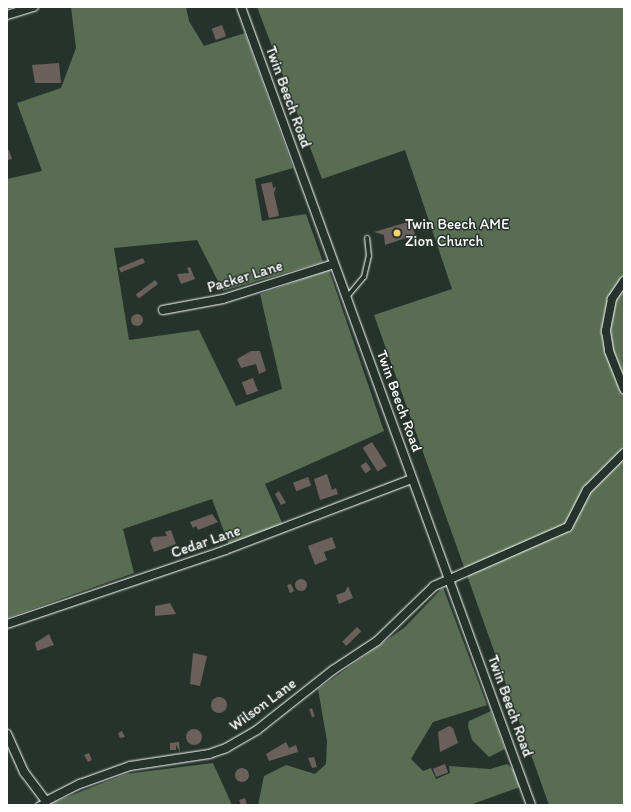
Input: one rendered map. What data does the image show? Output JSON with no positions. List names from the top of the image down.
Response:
{
  "streets": {
    "street": [
      "Twin Beech Road",
      "Packer Lane",
      "Cedar Lane",
      "Wilson Lane"
    ]
  },
  "crossings": [
    ["Twin Beech Road", "Packer Lane"],
    ["Twin Beech Road", "Cedar Lane"],
    ["Twin Beech Road", "Wilson Lane"]
  ],
  "places": ["Twin Beech AME Zion Church"]
}
